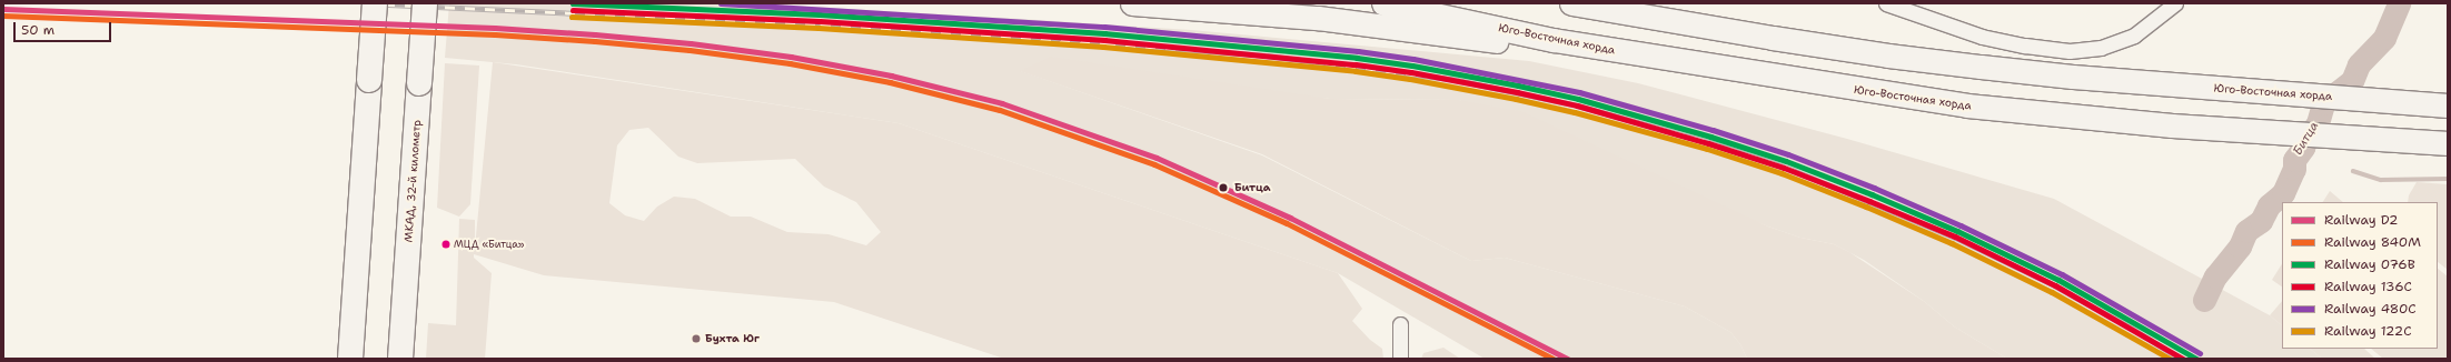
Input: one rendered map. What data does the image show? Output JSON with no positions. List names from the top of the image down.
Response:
{
  "streets": {
    "highway": ["МКАД, 32-й километр"],
    "main road": ["Юго-Восточная хорда"]
  },
  "water": ["Битца"],
  "places": ["Битца", "МЦД «Битца»", "Бухта Юг"],
  "lines": [
    "rail line 076В",
    "rail line 480С",
    "rail line D2",
    "rail line 136С",
    "rail line 840М",
    "rail line 122С"
  ],
  "legend": [
    "Railway D2",
    "Railway 840М",
    "Railway 076В",
    "Railway 136С",
    "Railway 480С",
    "Railway 122С"
  ],
  "scale_bar": "50 m"
}
